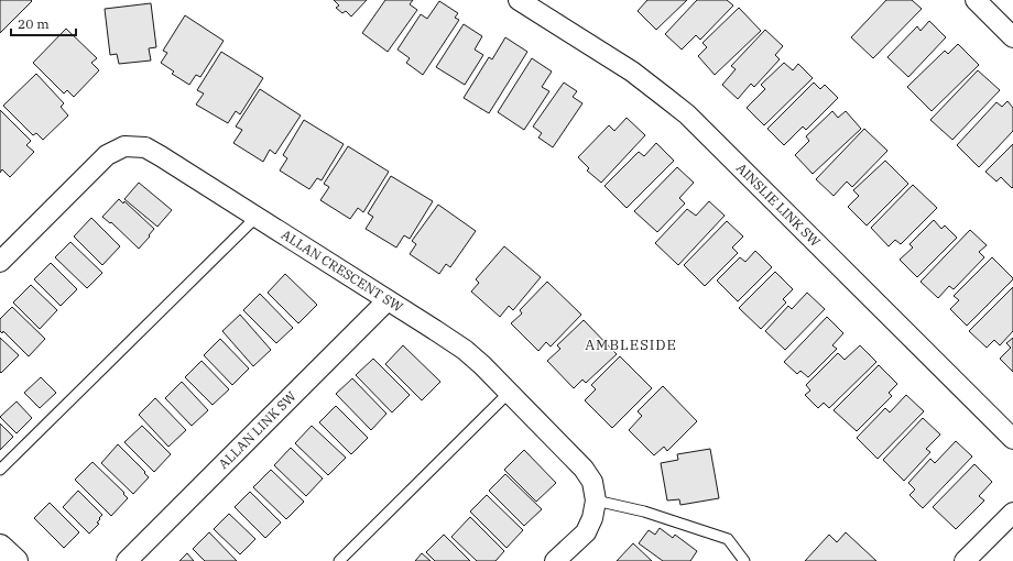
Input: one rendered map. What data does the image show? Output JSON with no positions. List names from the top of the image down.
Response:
{
  "streets": {
    "street": ["AINSLIE LINK SW", "ALLAN CRESCENT SW", "ALLAN LINK SW"]
  },
  "crossings": [
    ["ALLAN CRESCENT SW", "ALLAN LINK SW"]
  ],
  "districts": ["AMBLESIDE"],
  "scale_bar": "20 m"
}
